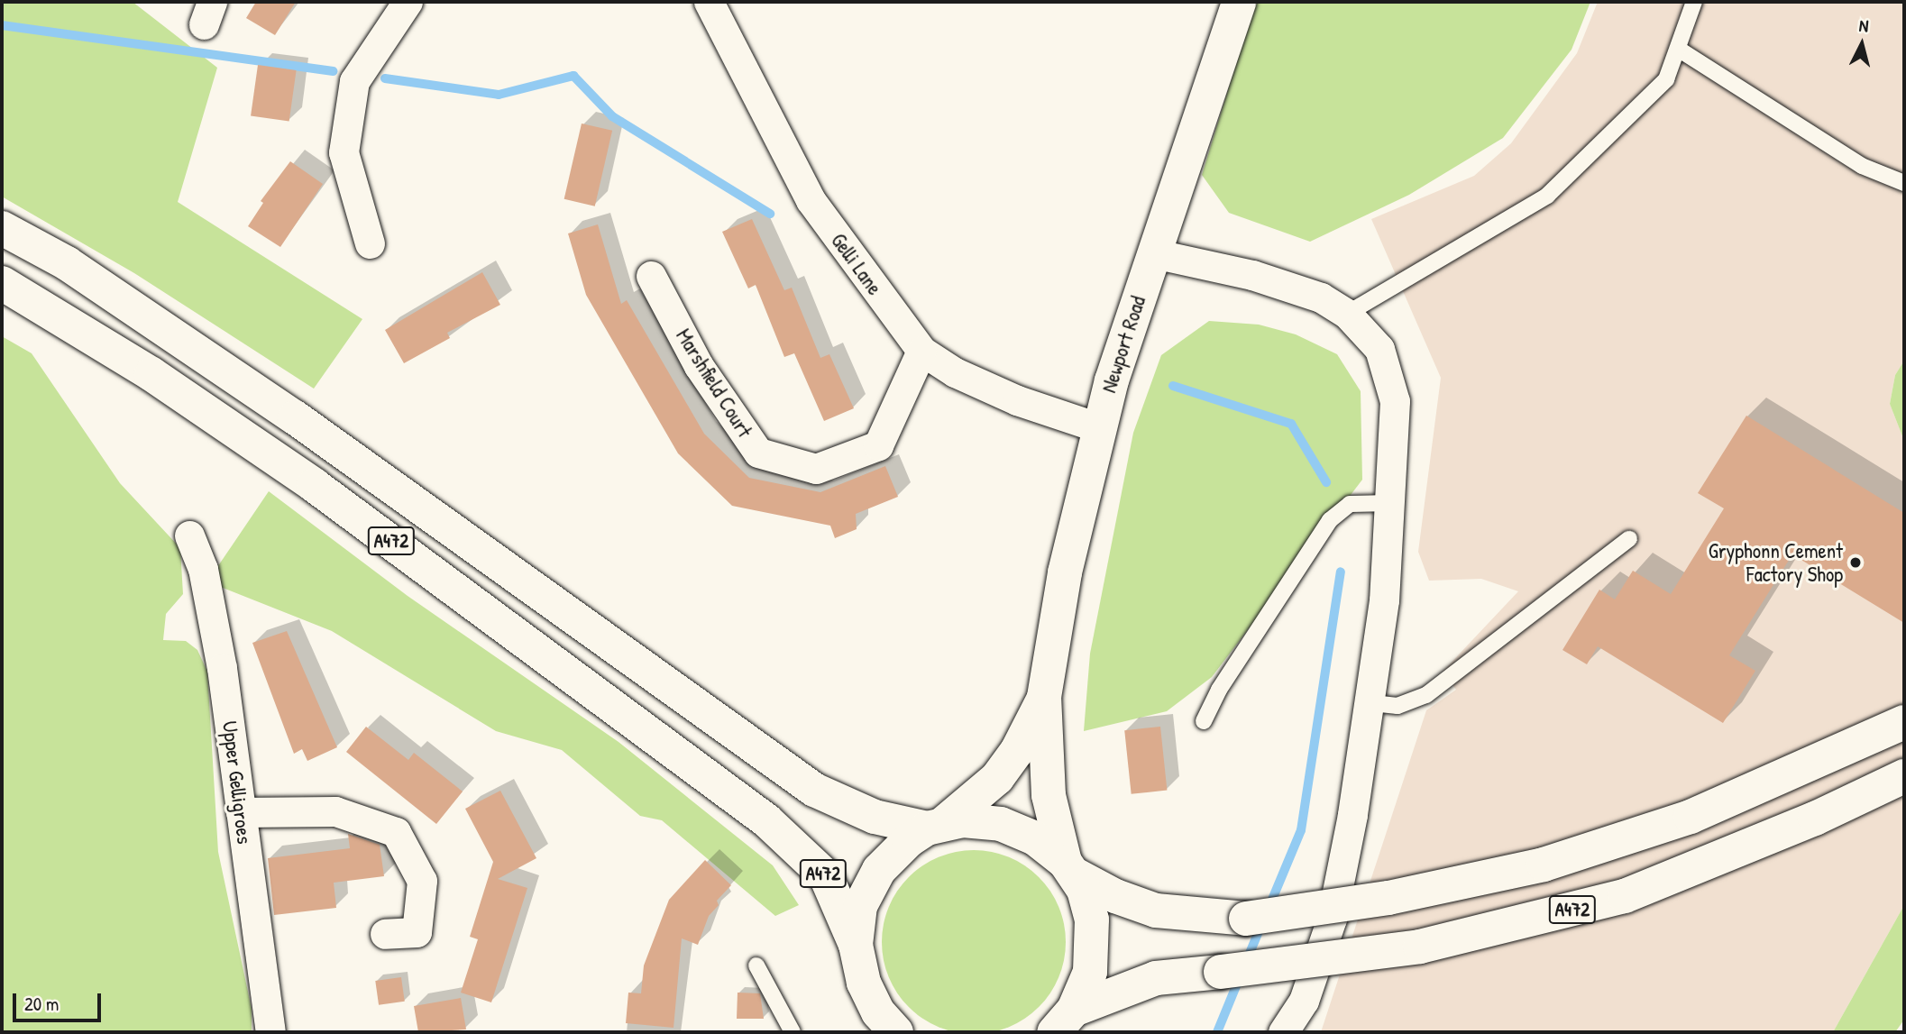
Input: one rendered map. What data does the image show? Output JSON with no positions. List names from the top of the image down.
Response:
{
  "streets": {
    "main road": ["Newport Road", "A472"],
    "street": ["Gelli Lane", "Marshfield Court", "Upper Gelligroes"]
  },
  "crossings": [
    ["Gelli Lane", "Newport Road"],
    ["Gelli Lane", "Marshfield Court"],
    ["Newport Road", "A472"]
  ],
  "places": ["Gryphonn Cement Factory Shop"],
  "scale_bar": "20 m",
  "north": "top"
}
